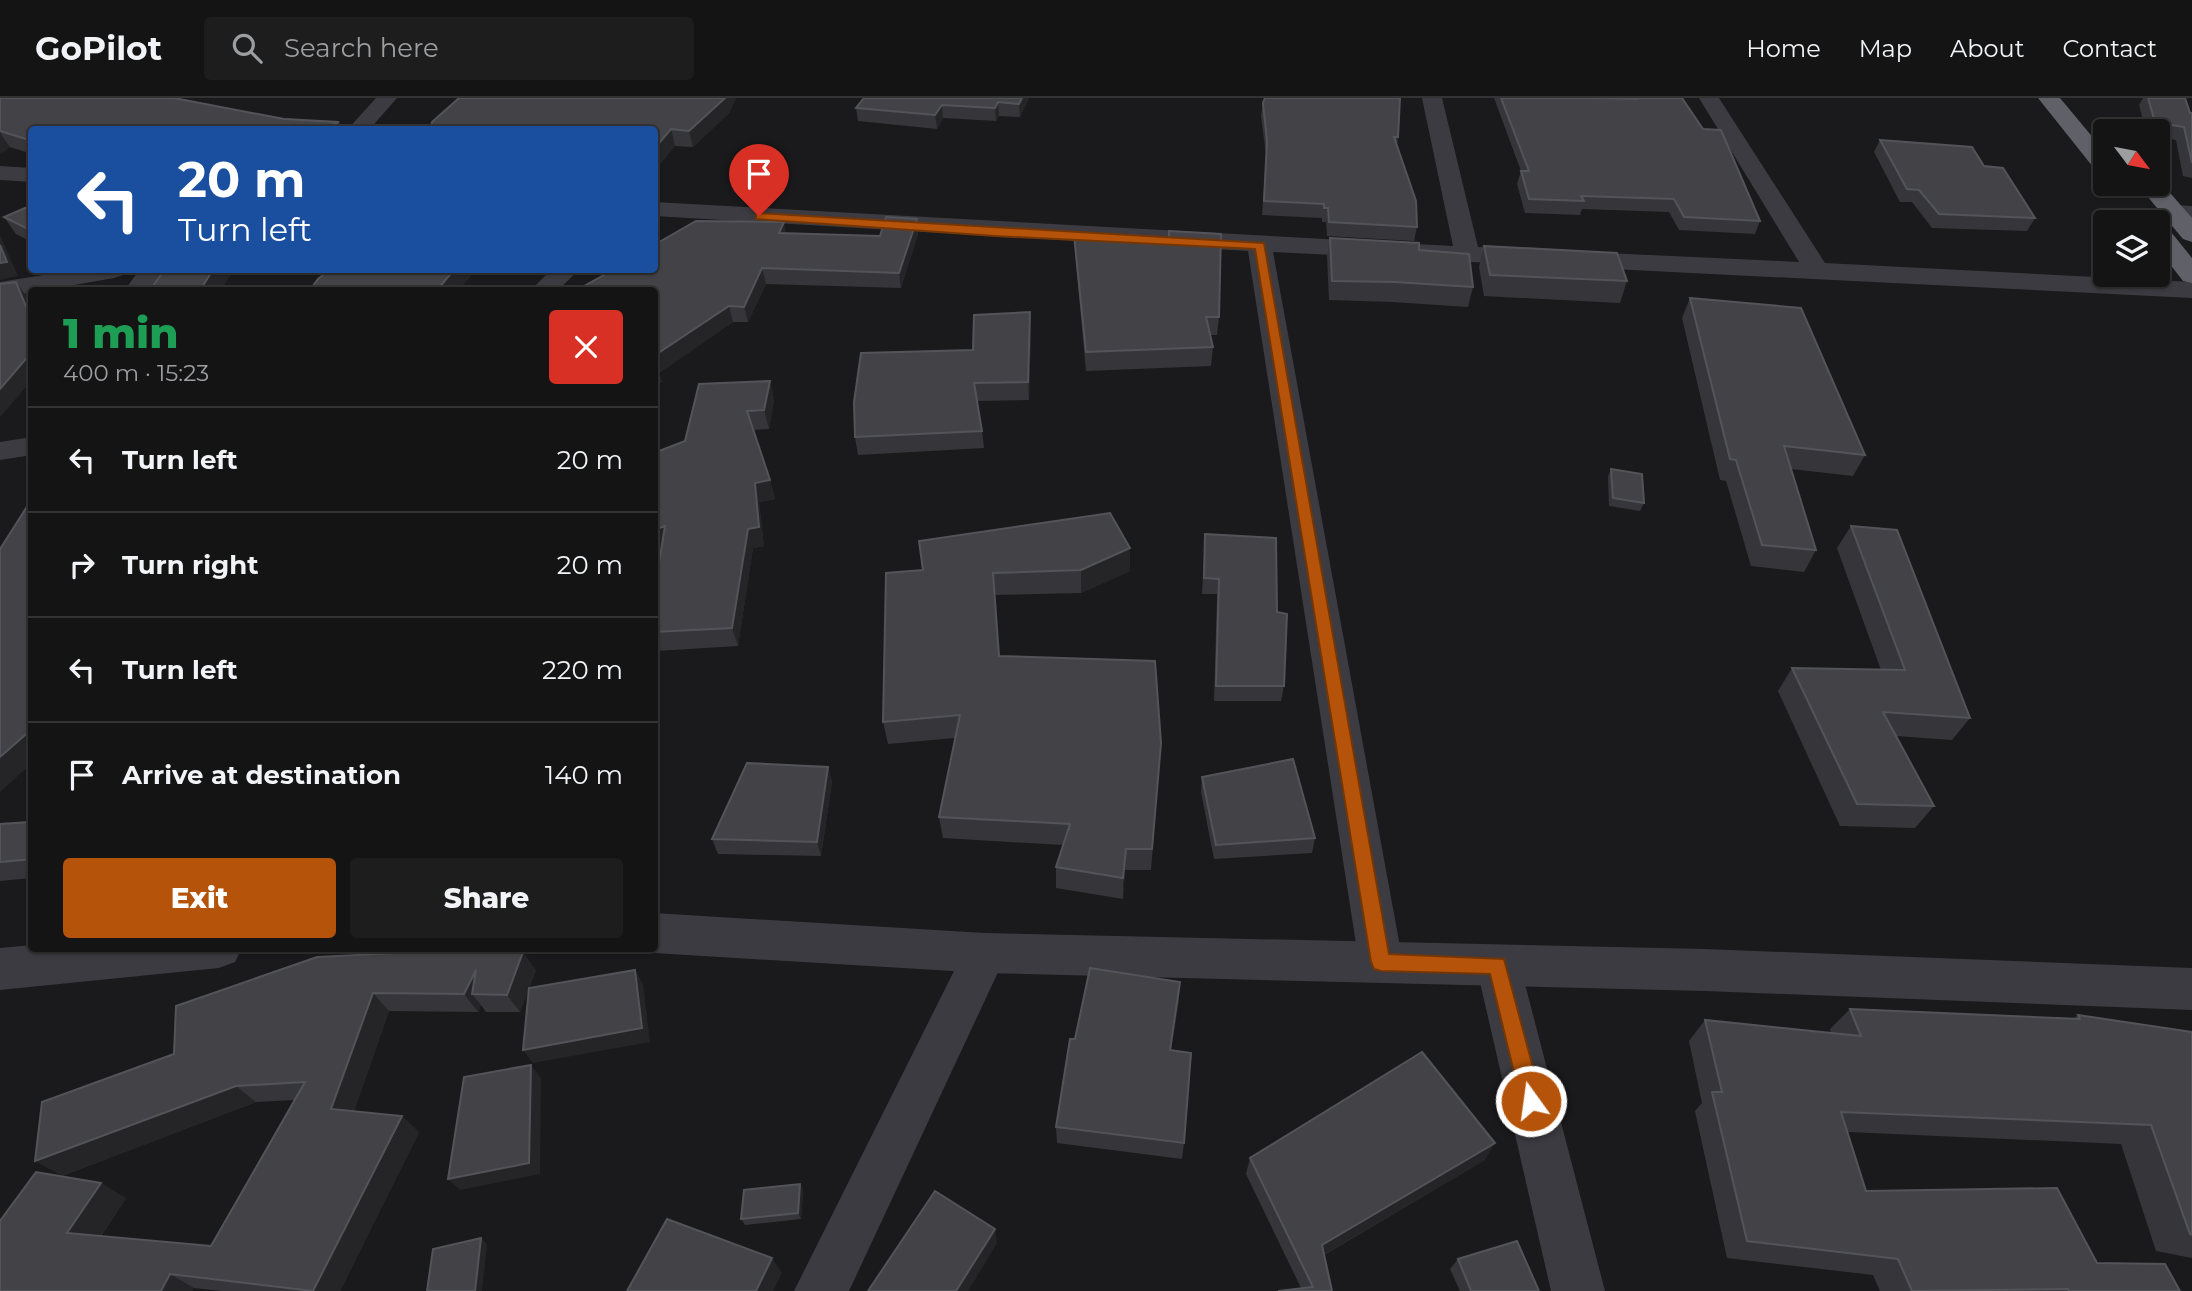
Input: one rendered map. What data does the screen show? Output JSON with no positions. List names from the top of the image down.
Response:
{
  "north": "bottom right",
  "page": {
    "header": "GoPilot",
    "search": "Search here",
    "nav": [
      "Home",
      "Map",
      "About",
      "Contact"
    ],
    "turn": ["20 m", "Turn left"],
    "heading": ["1 min", "400 m · 15:23"],
    "list": [
      {
        "name": "Turn left",
        "value": "20 m"
      },
      {
        "name": "Turn right",
        "value": "20 m"
      },
      {
        "name": "Turn left",
        "value": "220 m"
      },
      {
        "name": "Arrive at destination",
        "value": "140 m"
      }
    ],
    "buttons": ["Exit", "Share"]
  }
}
